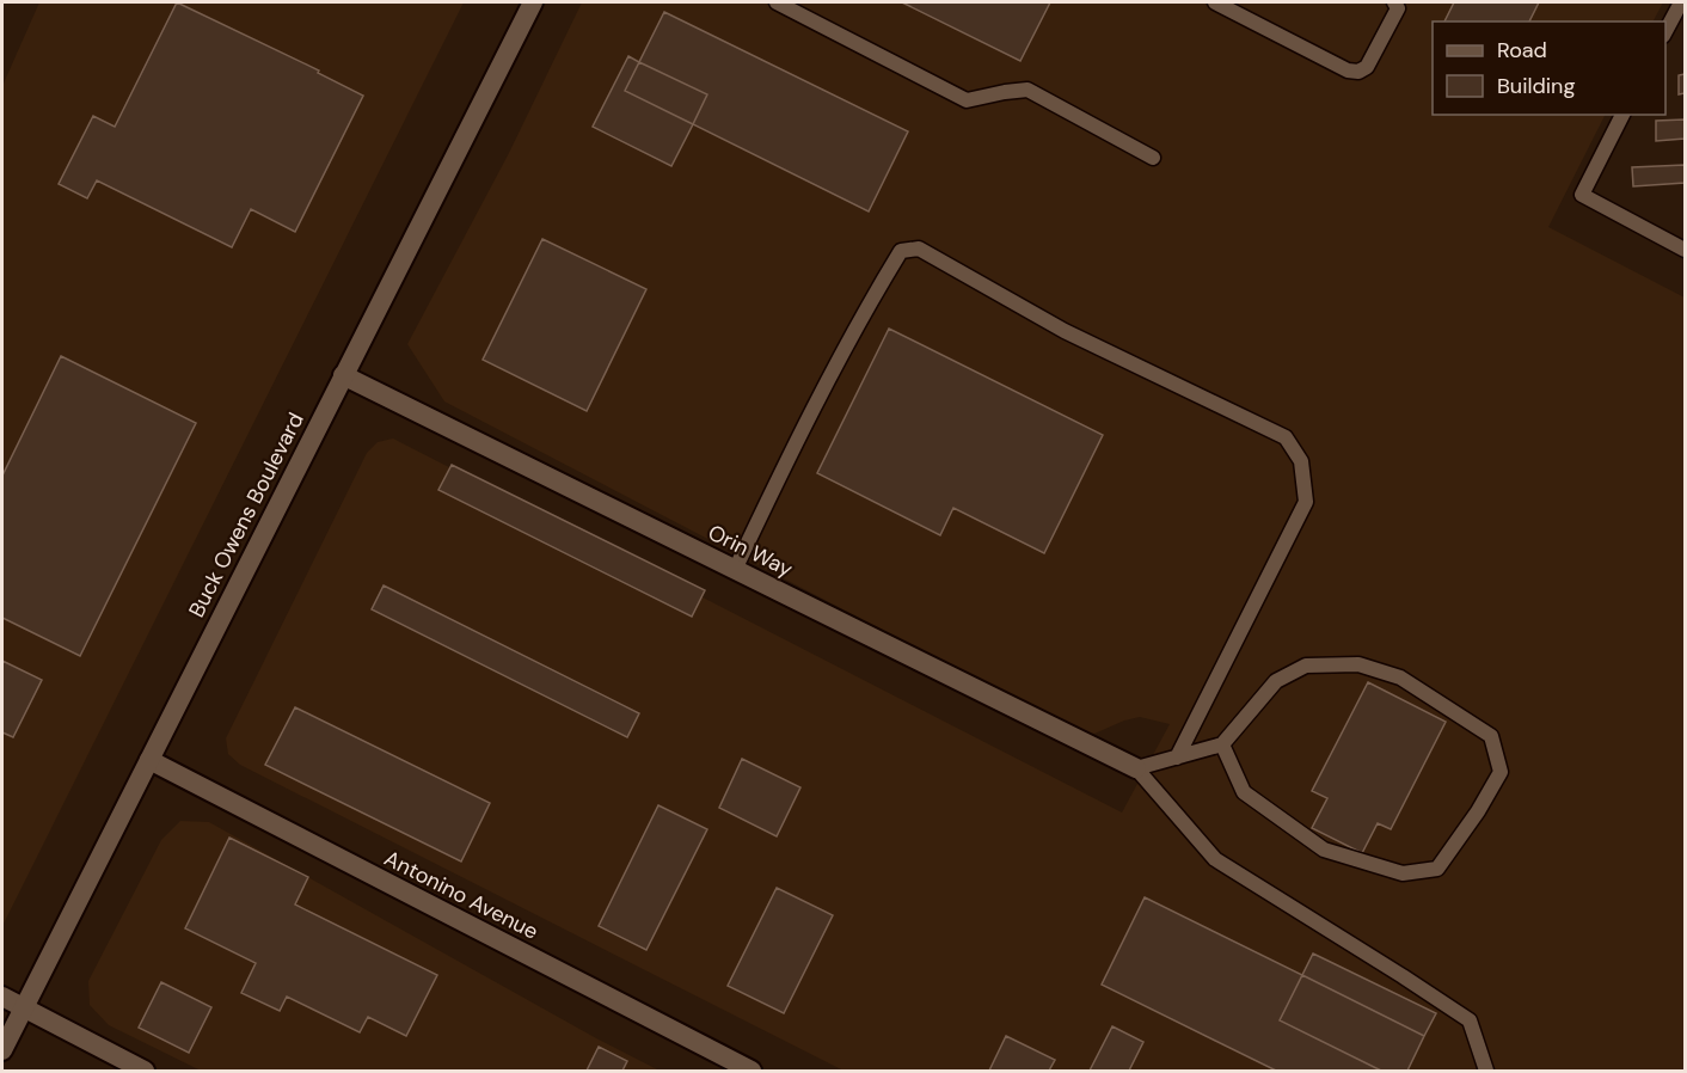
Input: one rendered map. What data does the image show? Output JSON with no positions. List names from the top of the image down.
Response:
{
  "streets": {
    "street": ["Buck Owens Boulevard", "Orin Way", "Antonino Avenue"]
  },
  "crossings": [
    ["Buck Owens Boulevard", "Orin Way"],
    ["Buck Owens Boulevard", "Antonino Avenue"]
  ],
  "legend": ["Road", "Building"]
}
